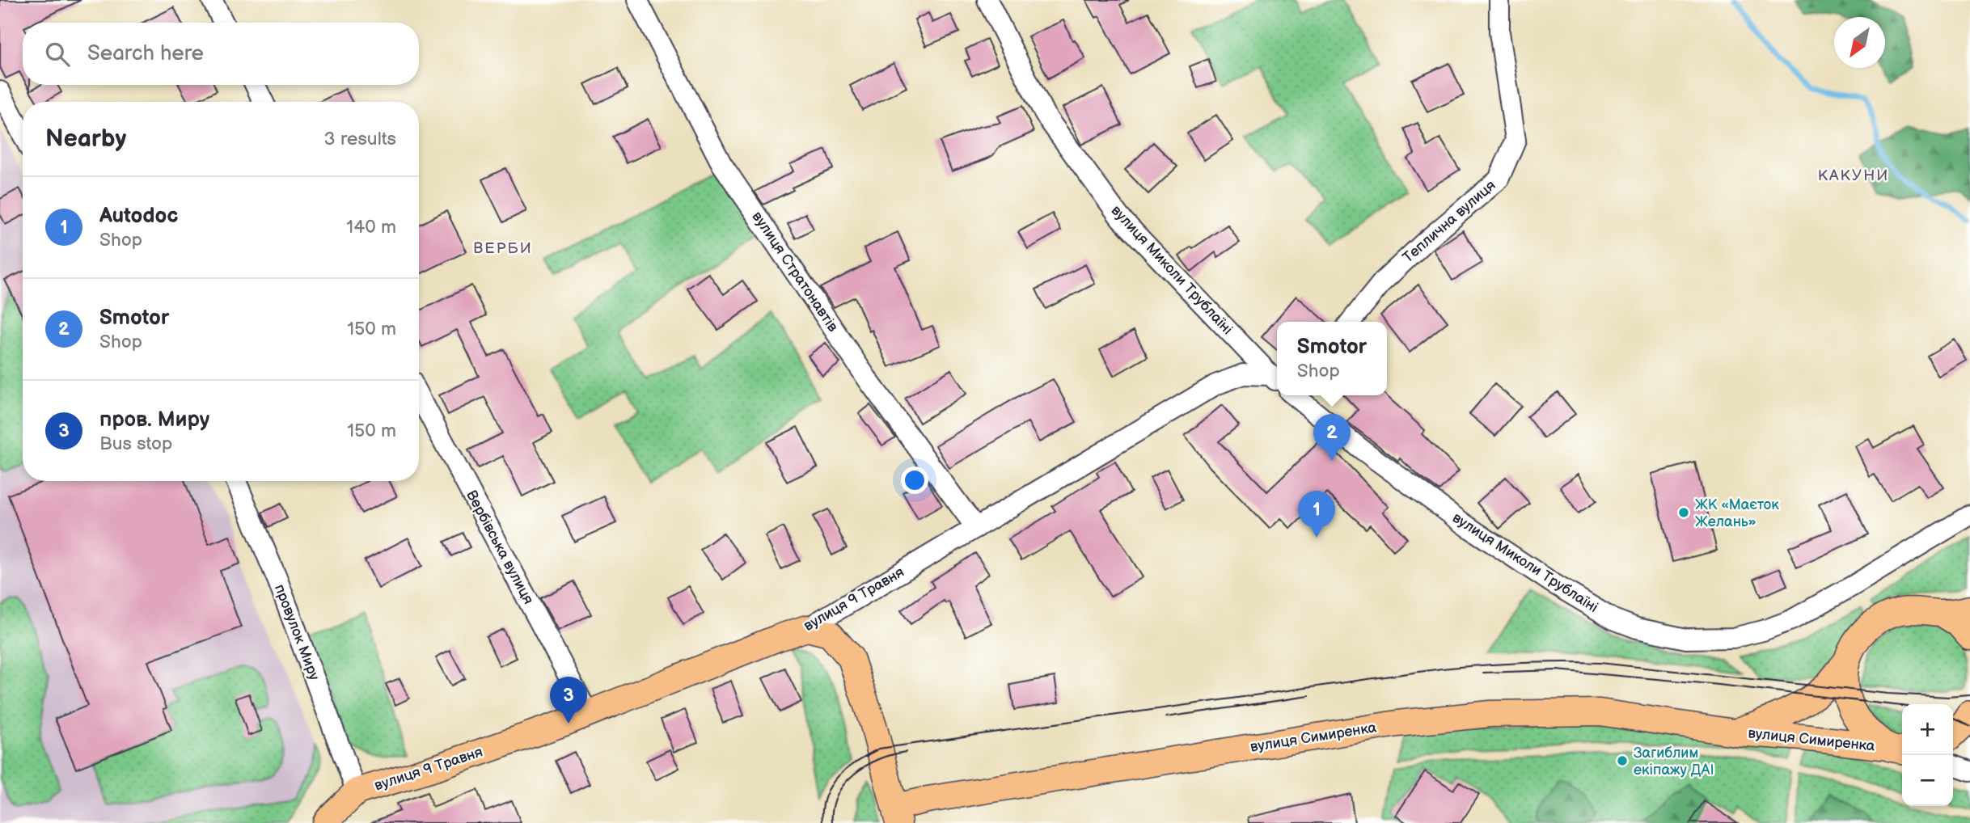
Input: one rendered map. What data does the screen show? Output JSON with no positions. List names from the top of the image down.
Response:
{
  "streets": {
    "main road": ["вулиця 9 Травня", "вулиця Симиренка"],
    "street": [
      "Теплична вулиця",
      "вулиця Миколи Трублаїні",
      "вулиця Стратонавтів",
      "Вербівська вулиця",
      "провулок Миру"
    ]
  },
  "crossings": [
    ["вулиця Стратонавтів", "вулиця 9 Травня"],
    ["Вербівська вулиця", "вулиця 9 Травня"],
    ["вулиця 9 Травня", "провулок Миру"]
  ],
  "districts": ["КАКУНИ", "ВЕРБИ"],
  "places": ["ЖК «Маєток Желань»", "Загиблим екіпажу ДАІ"],
  "north": "bottom left",
  "page": {
    "search": "Search here",
    "heading": ["Nearby", "3 results"],
    "list": [
      {
        "mark": "1",
        "name": "Autodoc",
        "note": "Shop",
        "value": "140 m"
      },
      {
        "mark": "2",
        "name": "Smotor",
        "note": "Shop",
        "value": "150 m"
      },
      {
        "mark": "3",
        "name": "пров. Миру",
        "note": "Bus stop",
        "value": "150 m"
      }
    ],
    "popup": ["Smotor", "Shop"],
    "pins": ["2", "1", "3"],
    "map_buttons": ["+", "−"]
  }
}
